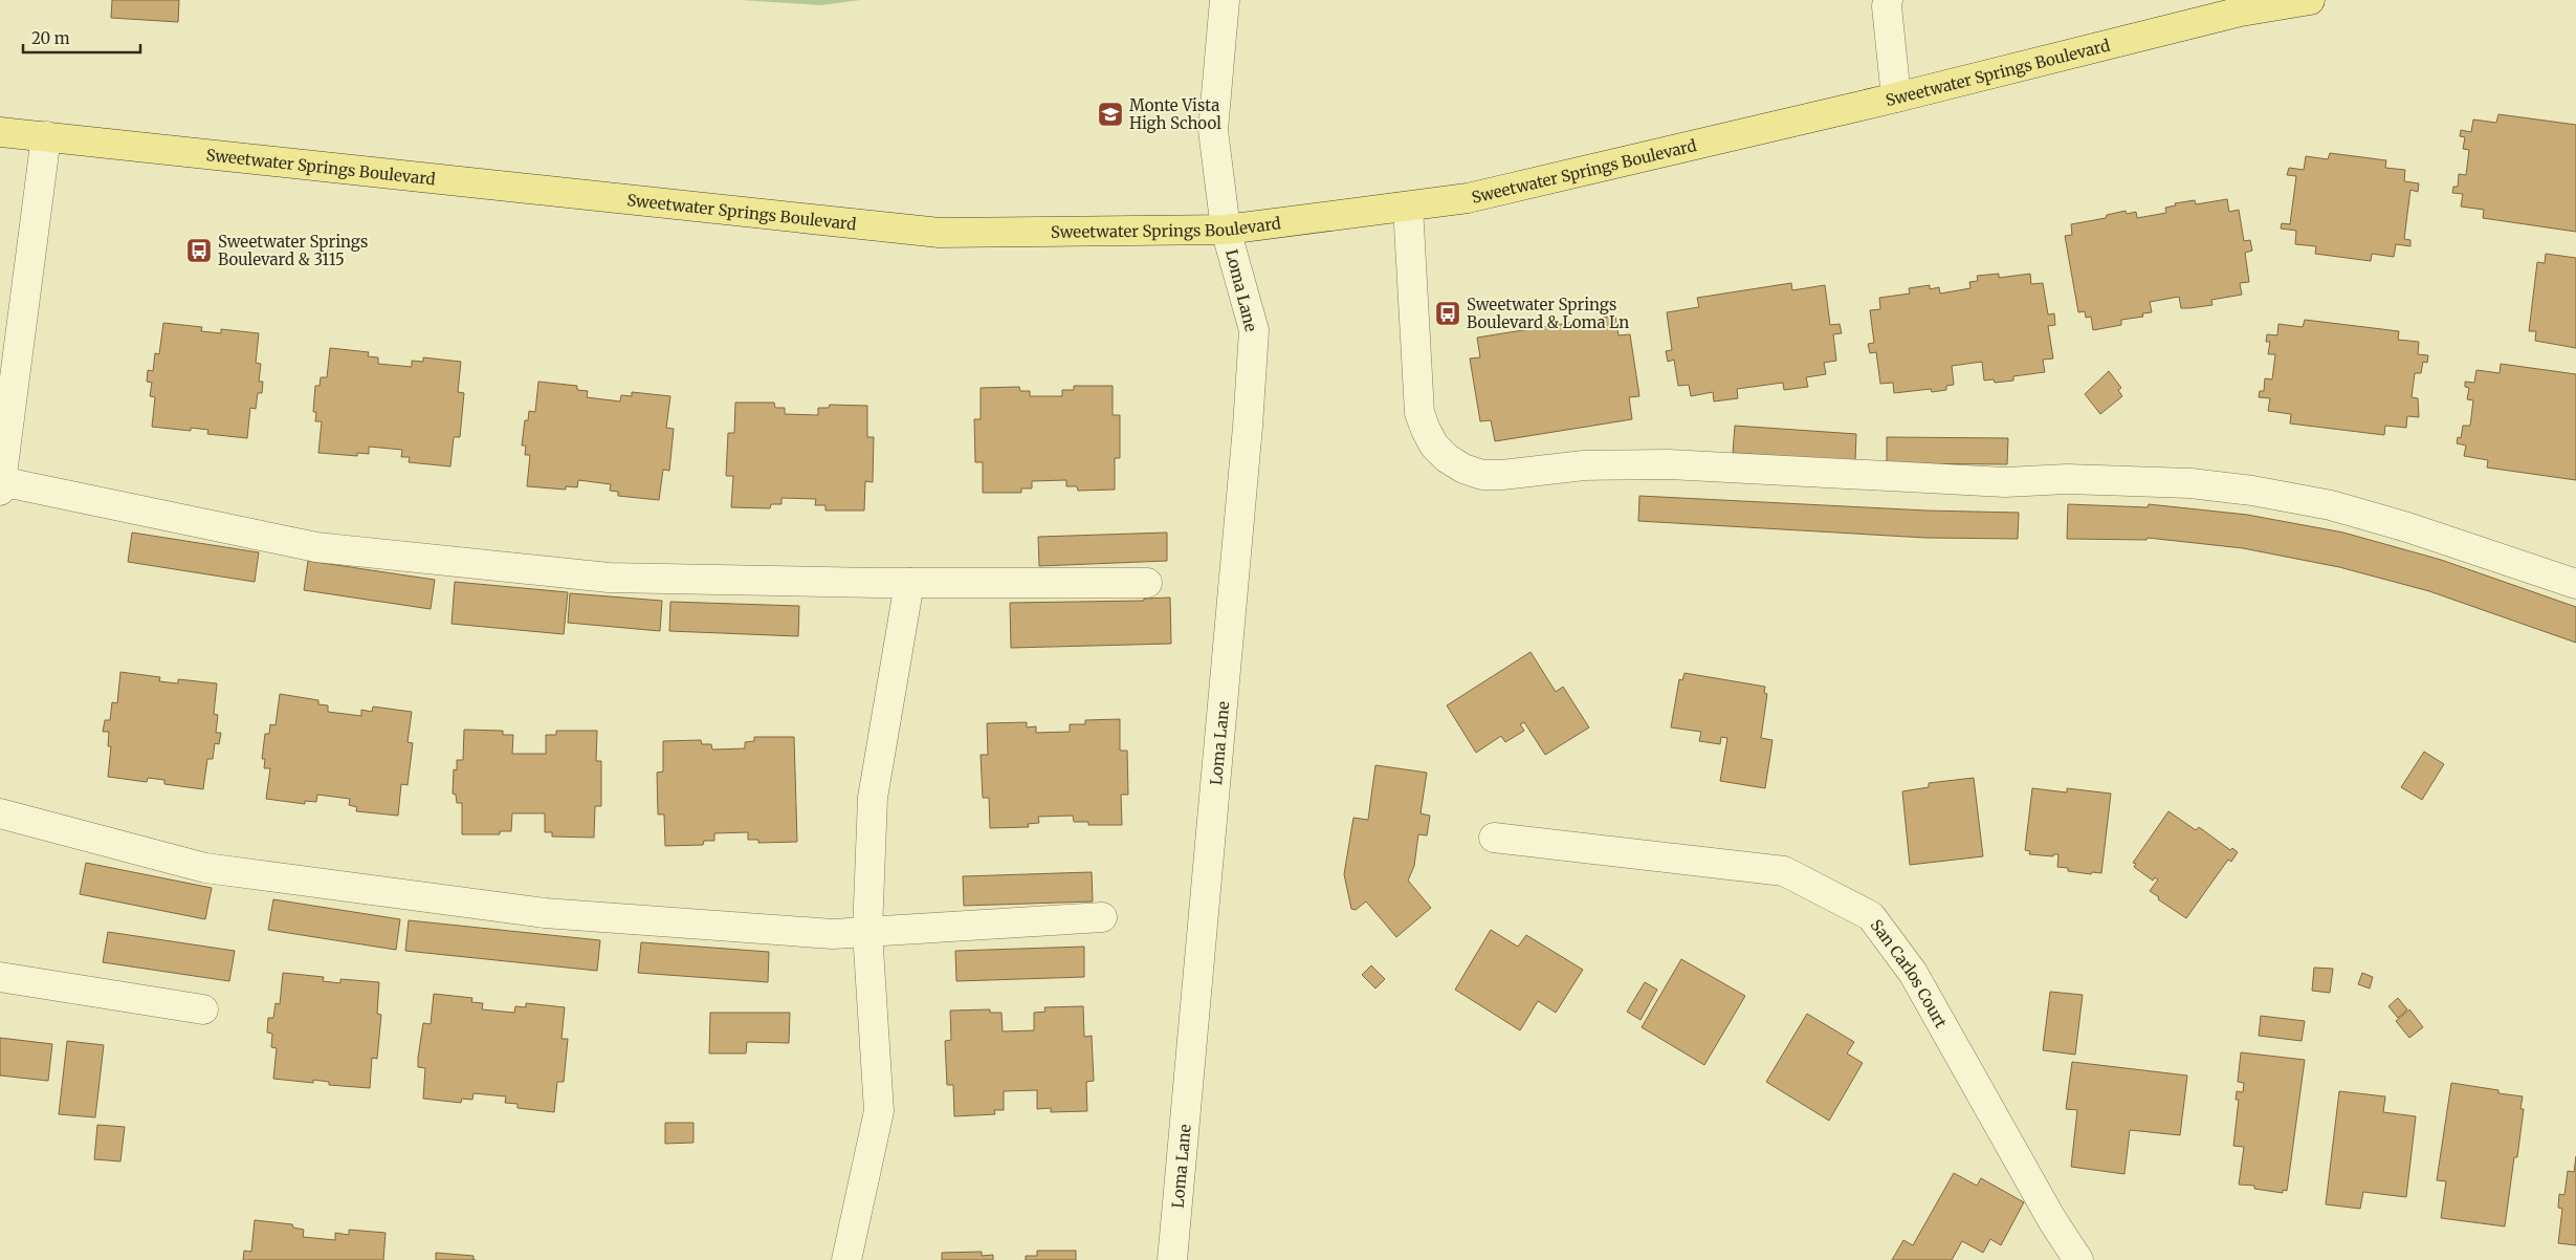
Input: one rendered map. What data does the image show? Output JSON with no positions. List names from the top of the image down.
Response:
{
  "streets": {
    "main road": ["Sweetwater Springs Boulevard"],
    "street": ["Loma Lane", "San Carlos Court"]
  },
  "crossings": [
    ["Sweetwater Springs Boulevard", "Loma Lane"]
  ],
  "places": {
    "school or university": ["Monte Vista High School"],
    "bus stop": ["Sweetwater Springs Boulevard & 3115", "Sweetwater Springs Boulevard & Loma Ln"]
  },
  "scale_bar": "20 m"
}
